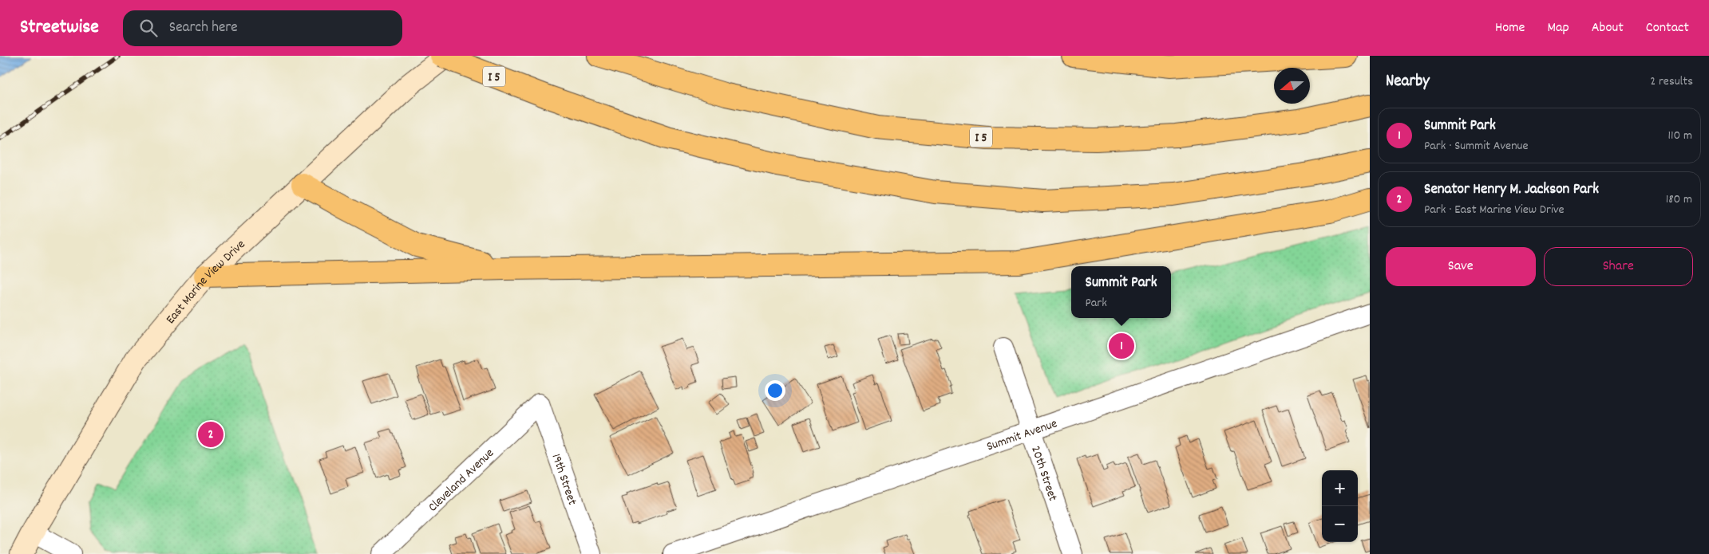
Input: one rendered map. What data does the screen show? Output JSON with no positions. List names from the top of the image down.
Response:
{
  "streets": {
    "highway": ["I 5"],
    "main road": ["East Marine View Drive"],
    "street": [
      "Summit Avenue",
      "20th Street",
      "Cleveland Avenue",
      "19th Street"
    ]
  },
  "crossings": [
    ["Summit Avenue", "20th Street"],
    ["Cleveland Avenue", "19th Street"]
  ],
  "north": "left",
  "page": {
    "header": "Streetwise",
    "search": "Search here",
    "nav": [
      "Home",
      "Map",
      "About",
      "Contact"
    ],
    "heading": ["Nearby", "2 results"],
    "list": [
      {
        "mark": "1",
        "name": "Summit Park",
        "note": "Park · Summit Avenue",
        "value": "110 m"
      },
      {
        "mark": "2",
        "name": "Senator Henry M. Jackson Park",
        "note": "Park · East Marine View Drive",
        "value": "180 m"
      }
    ],
    "buttons": ["Save", "Share"],
    "popup": ["Summit Park", "Park"],
    "pins": ["1", "2"],
    "map_buttons": ["+", "−"]
  }
}
